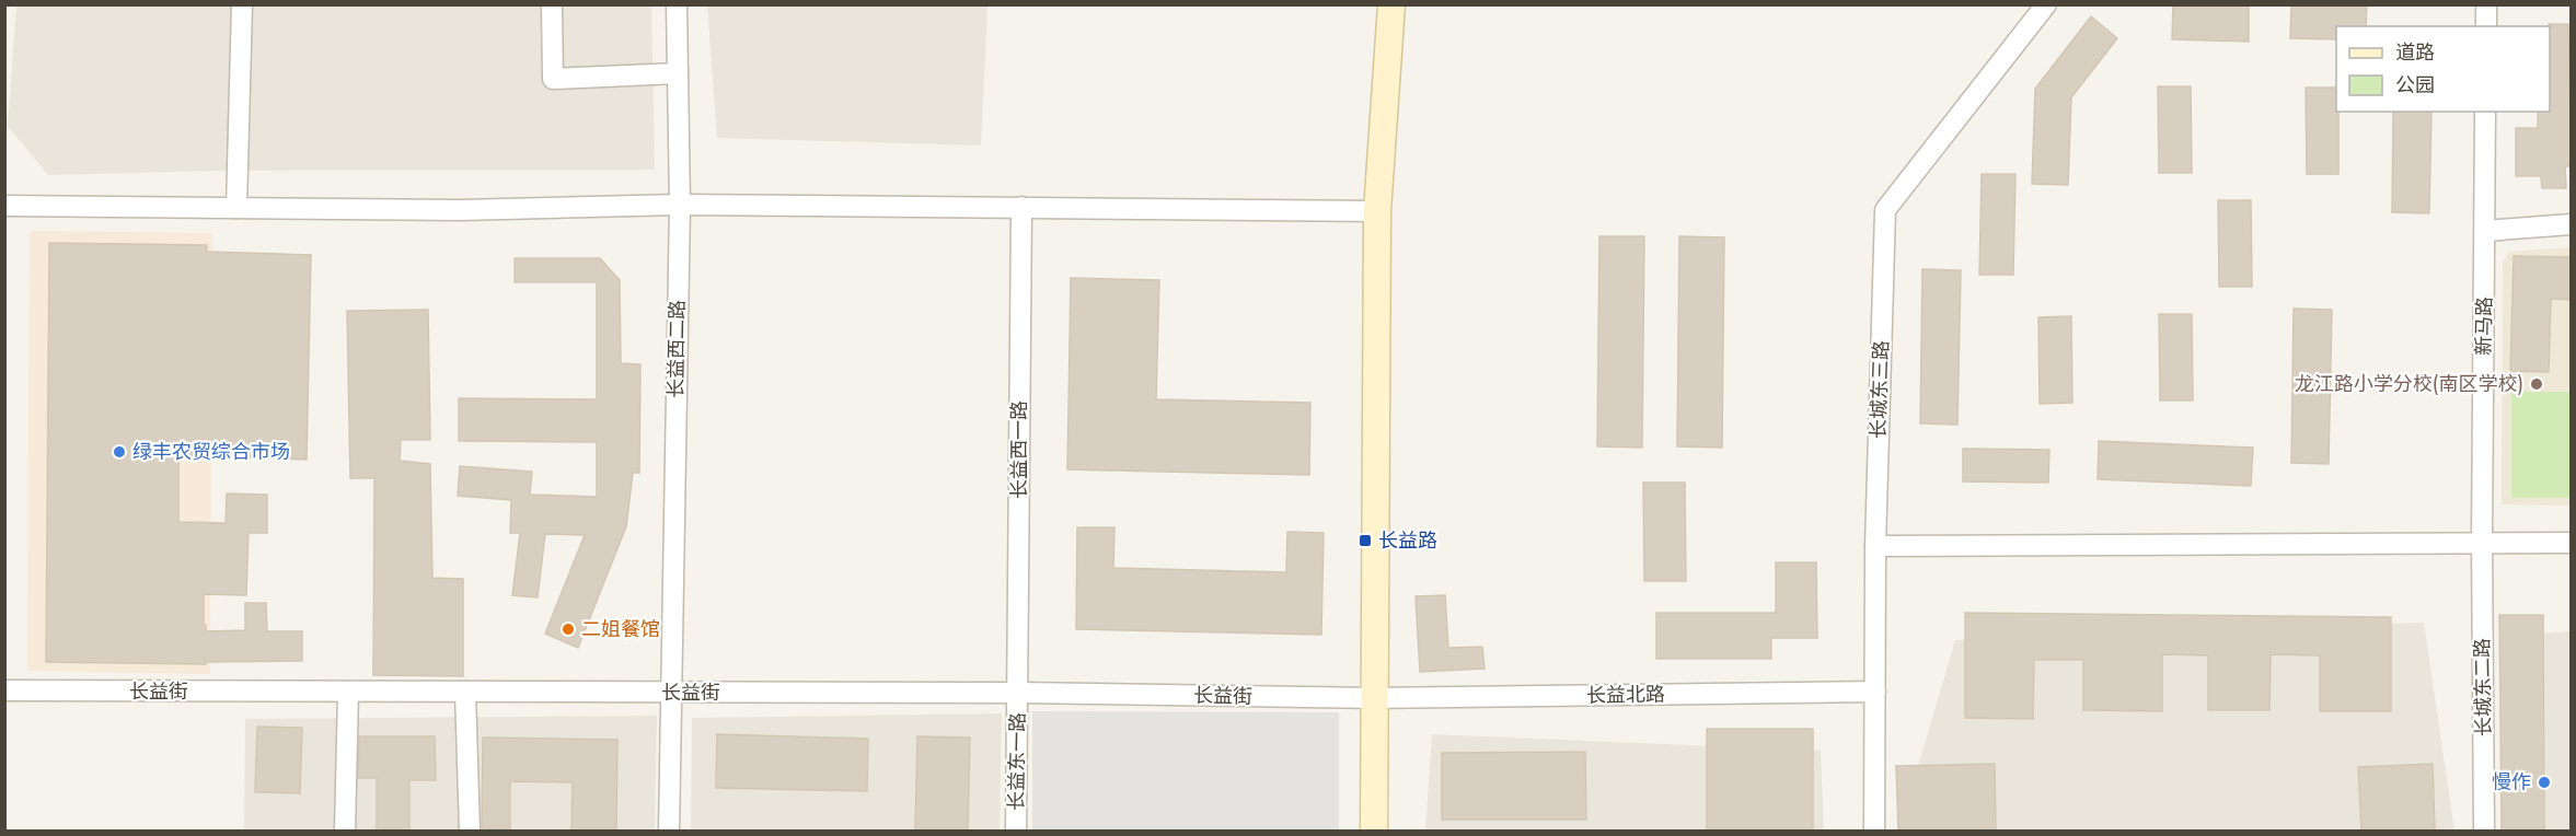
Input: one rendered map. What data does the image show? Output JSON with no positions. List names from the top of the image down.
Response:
{
  "streets": {
    "street": [
      "新马路",
      "长益西二路",
      "长城东三路",
      "长益西一路",
      "长城东二路",
      "长益街",
      "长益北路",
      "长益东一路"
    ]
  },
  "crossings": [
    ["新马路", "长城东二路"],
    ["长益西二路", "长益街"],
    ["长城东三路", "长益北路"],
    ["长益西一路", "长益街"],
    ["长益西一路", "长益东一路"],
    ["长益街", "长益北路"],
    ["长益街", "长益东一路"]
  ],
  "places": {
    "other": [
      "龙江路小学分校(南区学校)",
      "绿丰农贸综合市场",
      "二姐餐馆",
      "慢作"
    ],
    "transit": ["长益路"]
  },
  "legend": ["道路", "公园"]
}
